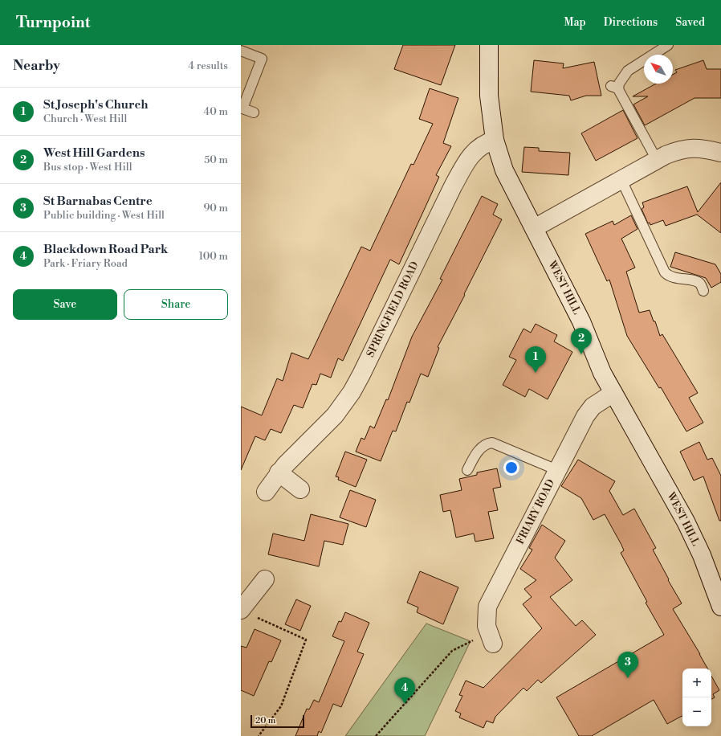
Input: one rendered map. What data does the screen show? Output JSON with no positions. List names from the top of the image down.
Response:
{
  "streets": {
    "street": ["WEST HILL", "SPRINGFIELD ROAD", "FRIARY ROAD"]
  },
  "crossings": [
    ["WEST HILL", "SPRINGFIELD ROAD"],
    ["WEST HILL", "FRIARY ROAD"]
  ],
  "scale_bar": "20 m",
  "north": "top left",
  "page": {
    "header": "Turnpoint",
    "nav": ["Map", "Directions", "Saved"],
    "heading": ["Nearby", "4 results"],
    "list": [
      {
        "mark": "1",
        "name": "St Joseph's Church",
        "note": "Church · West Hill",
        "value": "40 m"
      },
      {
        "mark": "2",
        "name": "West Hill Gardens",
        "note": "Bus stop · West Hill",
        "value": "50 m"
      },
      {
        "mark": "3",
        "name": "St Barnabas Centre",
        "note": "Public building · West Hill",
        "value": "90 m"
      },
      {
        "mark": "4",
        "name": "Blackdown Road Park",
        "note": "Park · Friary Road",
        "value": "100 m"
      }
    ],
    "buttons": ["Save", "Share"],
    "pins": [
      "2",
      "1",
      "3",
      "4"
    ],
    "map_buttons": ["+", "−"],
    "scale": "20 m"
  }
}
